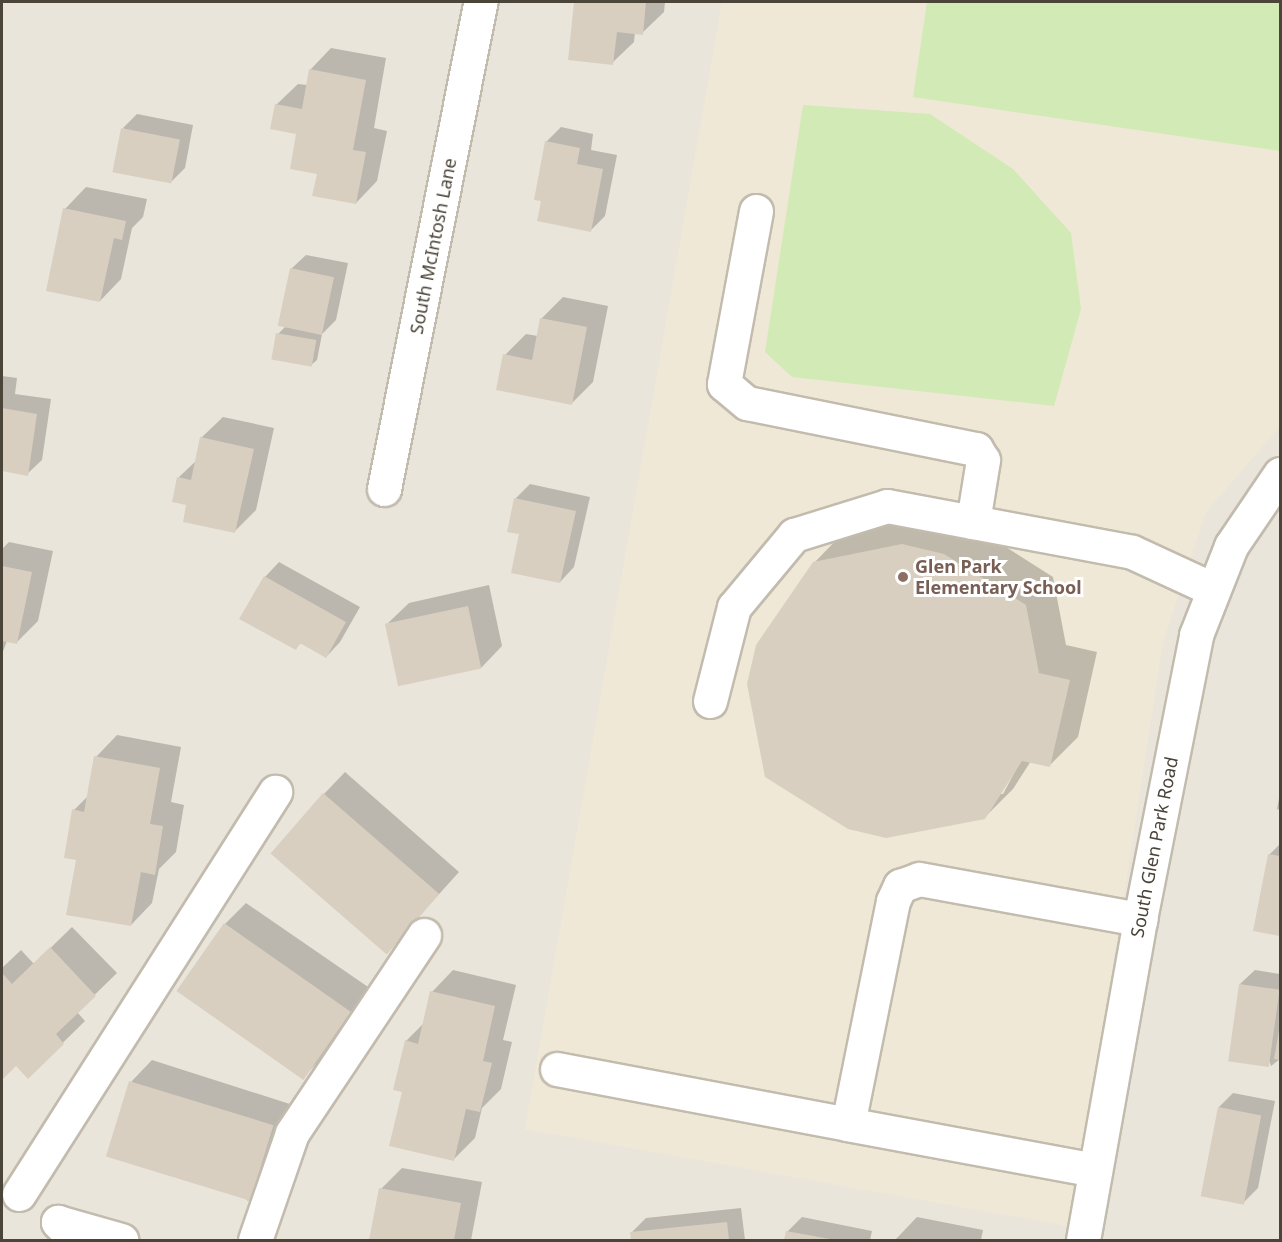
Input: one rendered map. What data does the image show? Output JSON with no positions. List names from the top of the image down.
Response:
{
  "streets": {
    "street": ["South McIntosh Lane", "South Glen Park Road"]
  },
  "places": ["Glen Park Elementary School"]
}
